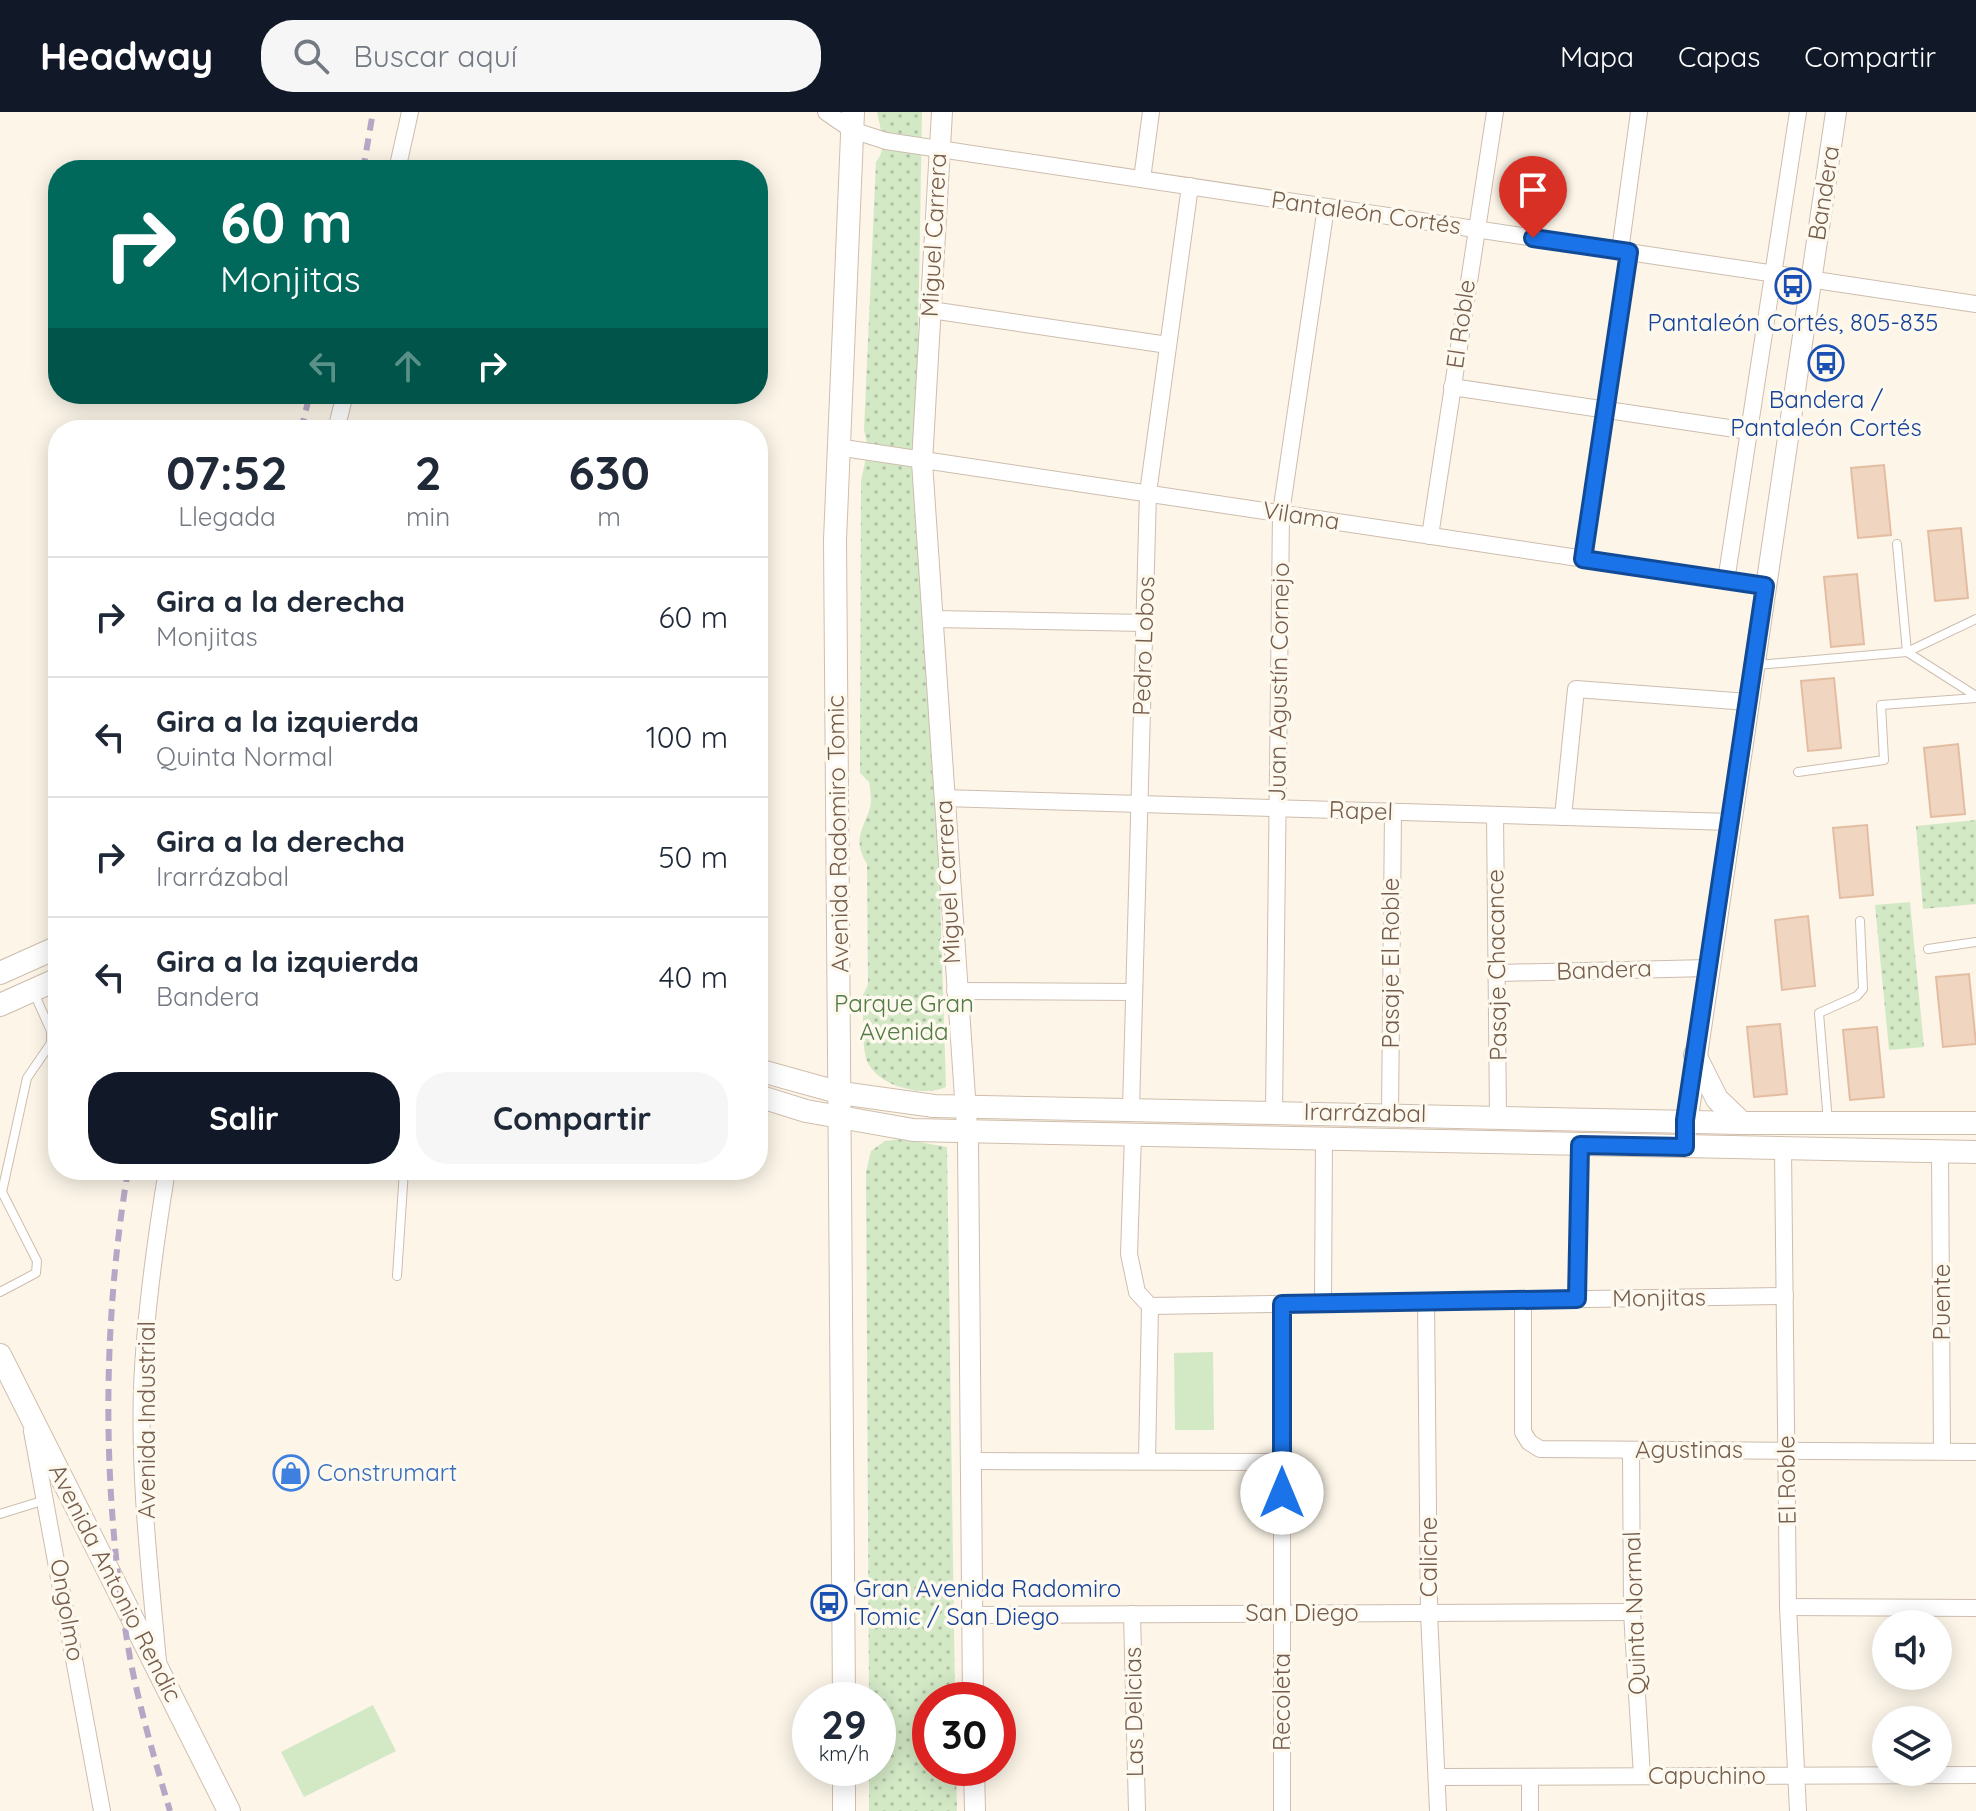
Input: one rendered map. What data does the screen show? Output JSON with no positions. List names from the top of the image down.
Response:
{
  "streets": {
    "main road": ["Avenida Radomiro Tomic", "Irarrázabal", "Avenida Antonio Rendic"],
    "street": [
      "Bandera",
      "Pantaleón Cortés",
      "Miguel Carrera",
      "El Roble",
      "Vilama",
      "Pedro Lobos",
      "Juan Agustín Cornejo",
      "Rapel",
      "Pasaje El Roble",
      "Pasaje Chacance",
      "Monjitas",
      "Puente",
      "Avenida Industrial",
      "Agustinas",
      "Caliche",
      "Ongolmo",
      "San Diego",
      "Quinta Normal",
      "Recoleta",
      "Las Delicias",
      "Capuchino"
    ]
  },
  "crossings": [
    ["Bandera", "Pantaleón Cortés"],
    ["Bandera", "Vilama"],
    ["Bandera", "Rapel"],
    ["Bandera", "Pasaje Chacance"],
    ["Bandera", "Irarrázabal"],
    ["Pantaleón Cortés", "Miguel Carrera"],
    ["Pantaleón Cortés", "El Roble"],
    ["Pantaleón Cortés", "Pedro Lobos"],
    ["Pantaleón Cortés", "Juan Agustín Cornejo"],
    ["Pantaleón Cortés", "Avenida Radomiro Tomic"],
    ["Miguel Carrera", "Vilama"],
    ["Miguel Carrera", "Rapel"],
    ["Miguel Carrera", "Irarrázabal"],
    ["Miguel Carrera", "San Diego"],
    ["El Roble", "Vilama"],
    ["El Roble", "Irarrázabal"],
    ["El Roble", "Monjitas"],
    ["El Roble", "Agustinas"],
    ["El Roble", "Capuchino"],
    ["Vilama", "Pedro Lobos"],
    ["Vilama", "Juan Agustín Cornejo"],
    ["Vilama", "Avenida Radomiro Tomic"],
    ["Pedro Lobos", "Rapel"],
    ["Pedro Lobos", "Irarrázabal"],
    ["Juan Agustín Cornejo", "Rapel"],
    ["Juan Agustín Cornejo", "Irarrázabal"],
    ["Rapel", "Pasaje El Roble"],
    ["Rapel", "Pasaje Chacance"],
    ["Avenida Radomiro Tomic", "Irarrázabal"],
    ["Pasaje El Roble", "Irarrázabal"],
    ["Pasaje Chacance", "Irarrázabal"],
    ["Irarrázabal", "Puente"],
    ["Monjitas", "Agustinas"],
    ["Monjitas", "Caliche"],
    ["Monjitas", "Recoleta"],
    ["Puente", "Agustinas"],
    ["Avenida Industrial", "Avenida Antonio Rendic"],
    ["Agustinas", "Quinta Normal"],
    ["Caliche", "San Diego"],
    ["Caliche", "Capuchino"],
    ["Avenida Antonio Rendic", "Ongolmo"],
    ["San Diego", "Quinta Normal"],
    ["San Diego", "Recoleta"],
    ["San Diego", "Las Delicias"],
    ["Quinta Normal", "Capuchino"]
  ],
  "parks": ["Parque Gran Avenida"],
  "places": {
    "bus stop": ["Pantaleón Cortés, 805-835", "Bandera / Pantaleón Cortés", "Gran Avenida Radomiro Tomic / San Diego"],
    "shop": ["Construmart"]
  },
  "page": {
    "header": "Headway",
    "search": "Buscar aquí",
    "nav": ["Mapa", "Capas", "Compartir"],
    "turn": ["60 m", "Monjitas"],
    "eta": [
      "07:52",
      "Llegada",
      "2",
      "min",
      "630",
      "m"
    ],
    "list": [
      {
        "name": "Gira a la derecha",
        "note": "Monjitas",
        "value": "60 m"
      },
      {
        "name": "Gira a la izquierda",
        "note": "Quinta Normal",
        "value": "100 m"
      },
      {
        "name": "Gira a la derecha",
        "note": "Irarrázabal",
        "value": "50 m"
      },
      {
        "name": "Gira a la izquierda",
        "note": "Bandera",
        "value": "40 m"
      }
    ],
    "buttons": ["Salir", "Compartir"],
    "speed": "29 km/h",
    "limit": "30"
  }
}
